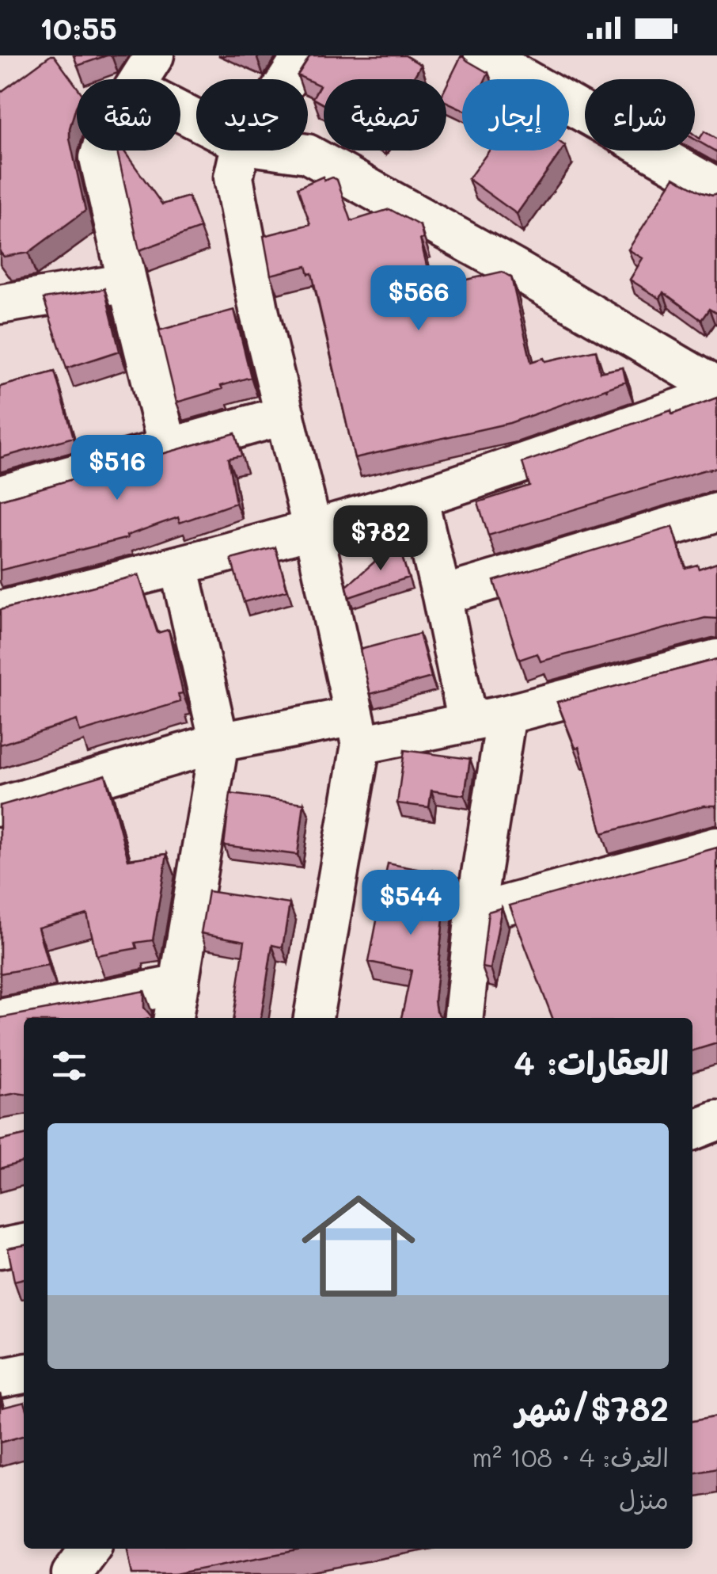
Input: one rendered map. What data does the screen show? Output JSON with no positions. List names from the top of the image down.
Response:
{
  "page": {
    "status": "10:55",
    "chip": [
      "شراء",
      "إيجار",
      "تصفية",
      "جديد",
      "شقة"
    ],
    "price": [
      "$566",
      "$516",
      "$782",
      "$544"
    ],
    "heading": "العقارات: 4",
    "list": [
      {
        "name": "$782/شهر",
        "note": "الغرف: 4 · 108 m² · منزل"
      }
    ]
  }
}
